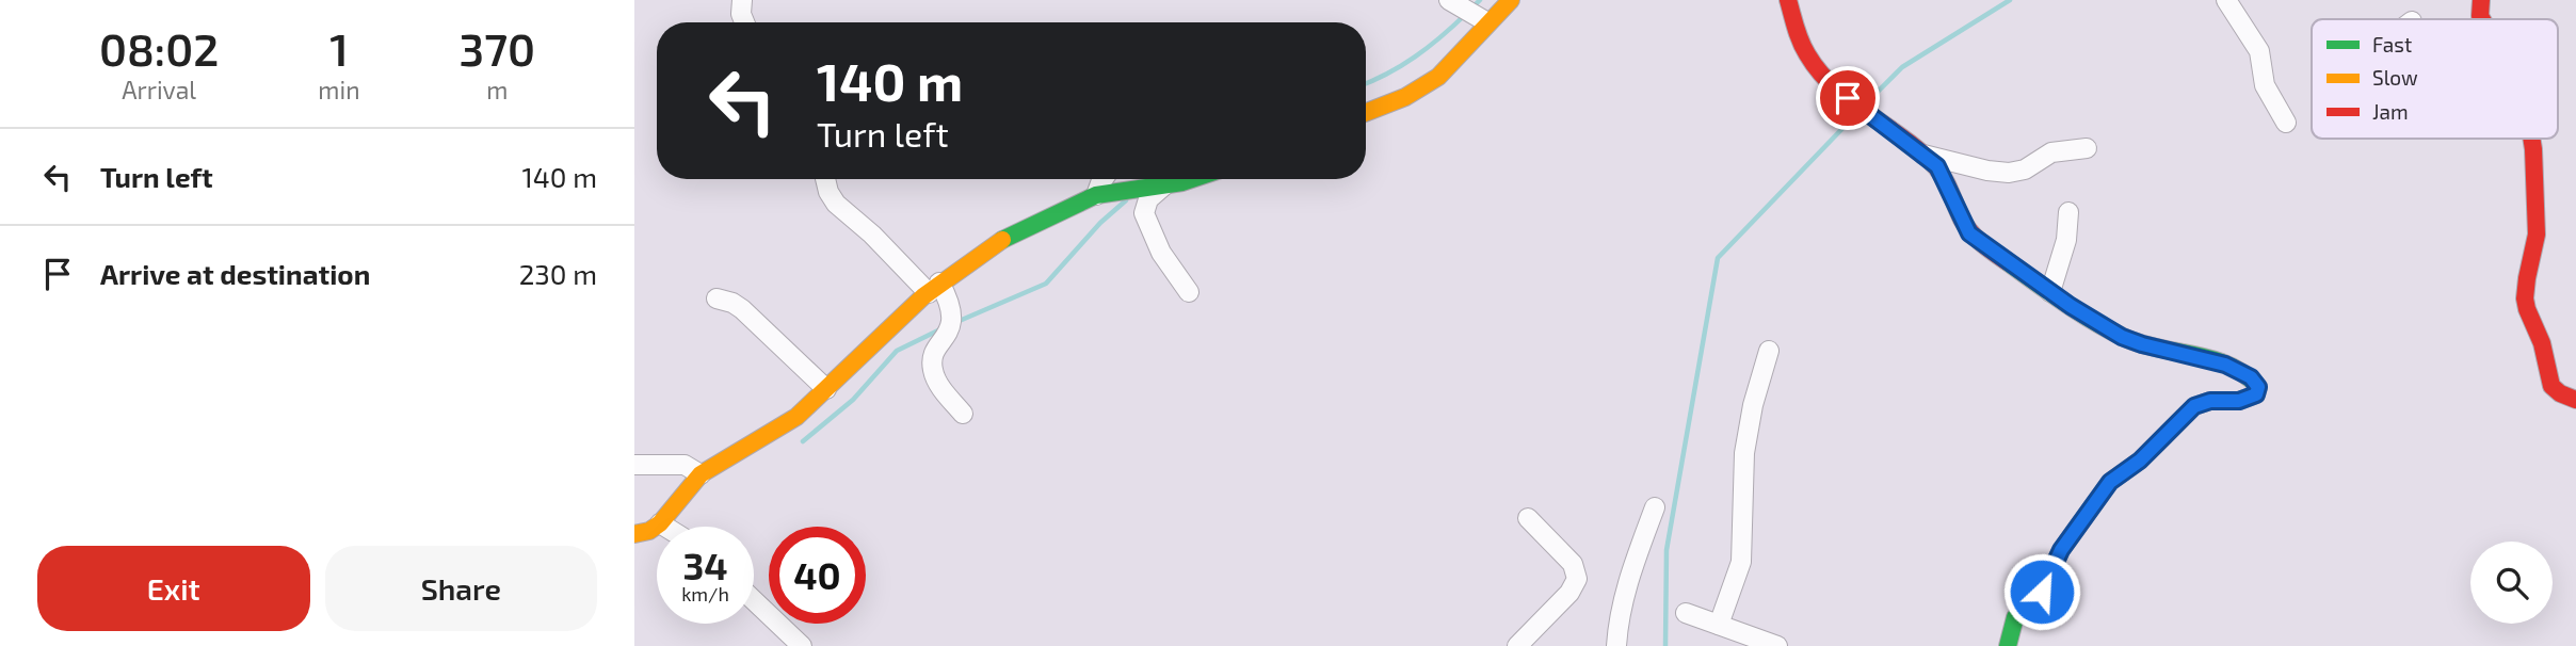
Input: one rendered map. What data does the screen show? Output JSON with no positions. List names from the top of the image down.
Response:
{
  "legend": ["Fast", "Slow", "Jam"],
  "page": {
    "eta": [
      "08:02",
      "Arrival",
      "1",
      "min",
      "370",
      "m"
    ],
    "turn": ["140 m", "Turn left"],
    "list": [
      {
        "name": "Turn left",
        "value": "140 m"
      },
      {
        "name": "Arrive at destination",
        "value": "230 m"
      }
    ],
    "speed": "34 km/h",
    "limit": "40",
    "buttons": ["Exit", "Share"]
  }
}
